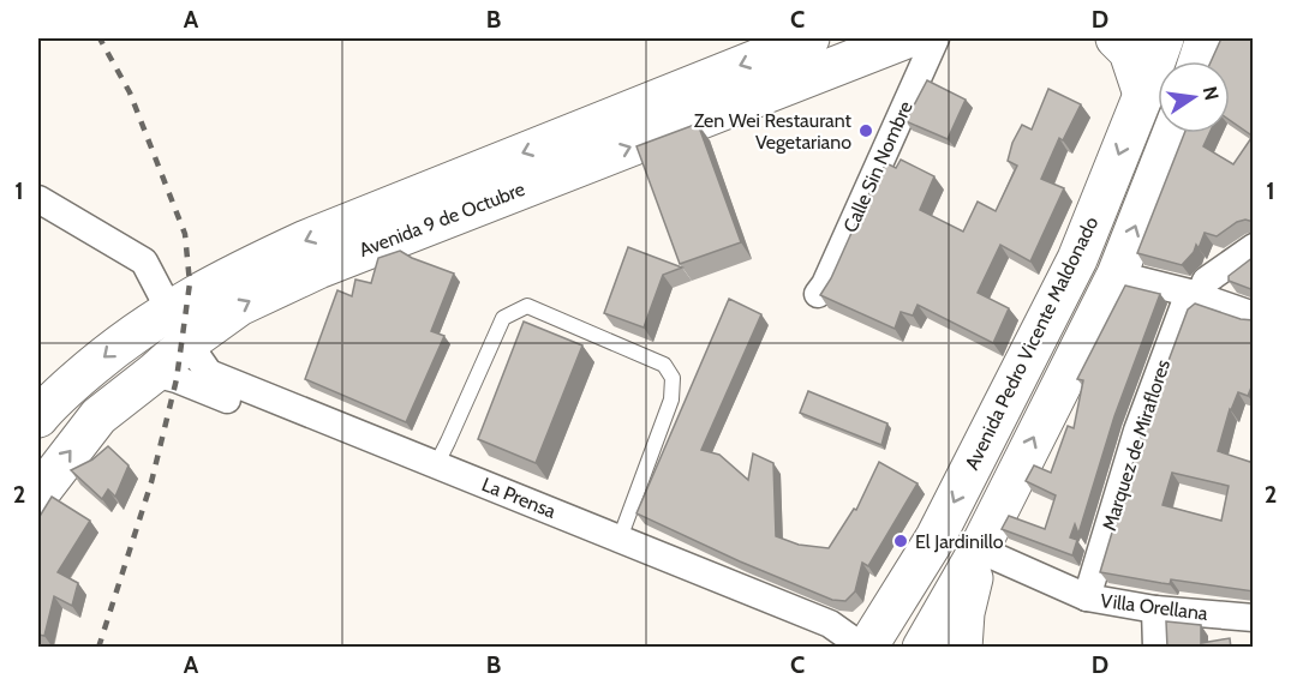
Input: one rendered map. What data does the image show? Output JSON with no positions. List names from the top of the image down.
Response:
{
  "streets": {
    "main road": ["Avenida 9 de Octubre", "Avenida Pedro Vicente Maldonado"],
    "street": [
      "Calle Sin Nombre",
      "Marquez de Miraflores",
      "La Prensa",
      "Villa Orellana"
    ]
  },
  "crossings": [
    ["Avenida 9 de Octubre", "La Prensa"],
    ["Avenida Pedro Vicente Maldonado", "La Prensa"],
    ["Marquez de Miraflores", "Villa Orellana"]
  ],
  "places": ["Zen Wei Restaurant Vegetariano", "El Jardinillo"],
  "north": "right",
  "grid": {
    "columns": [
      "A",
      "B",
      "C",
      "D"
    ],
    "rows": ["1", "2"]
  }
}
